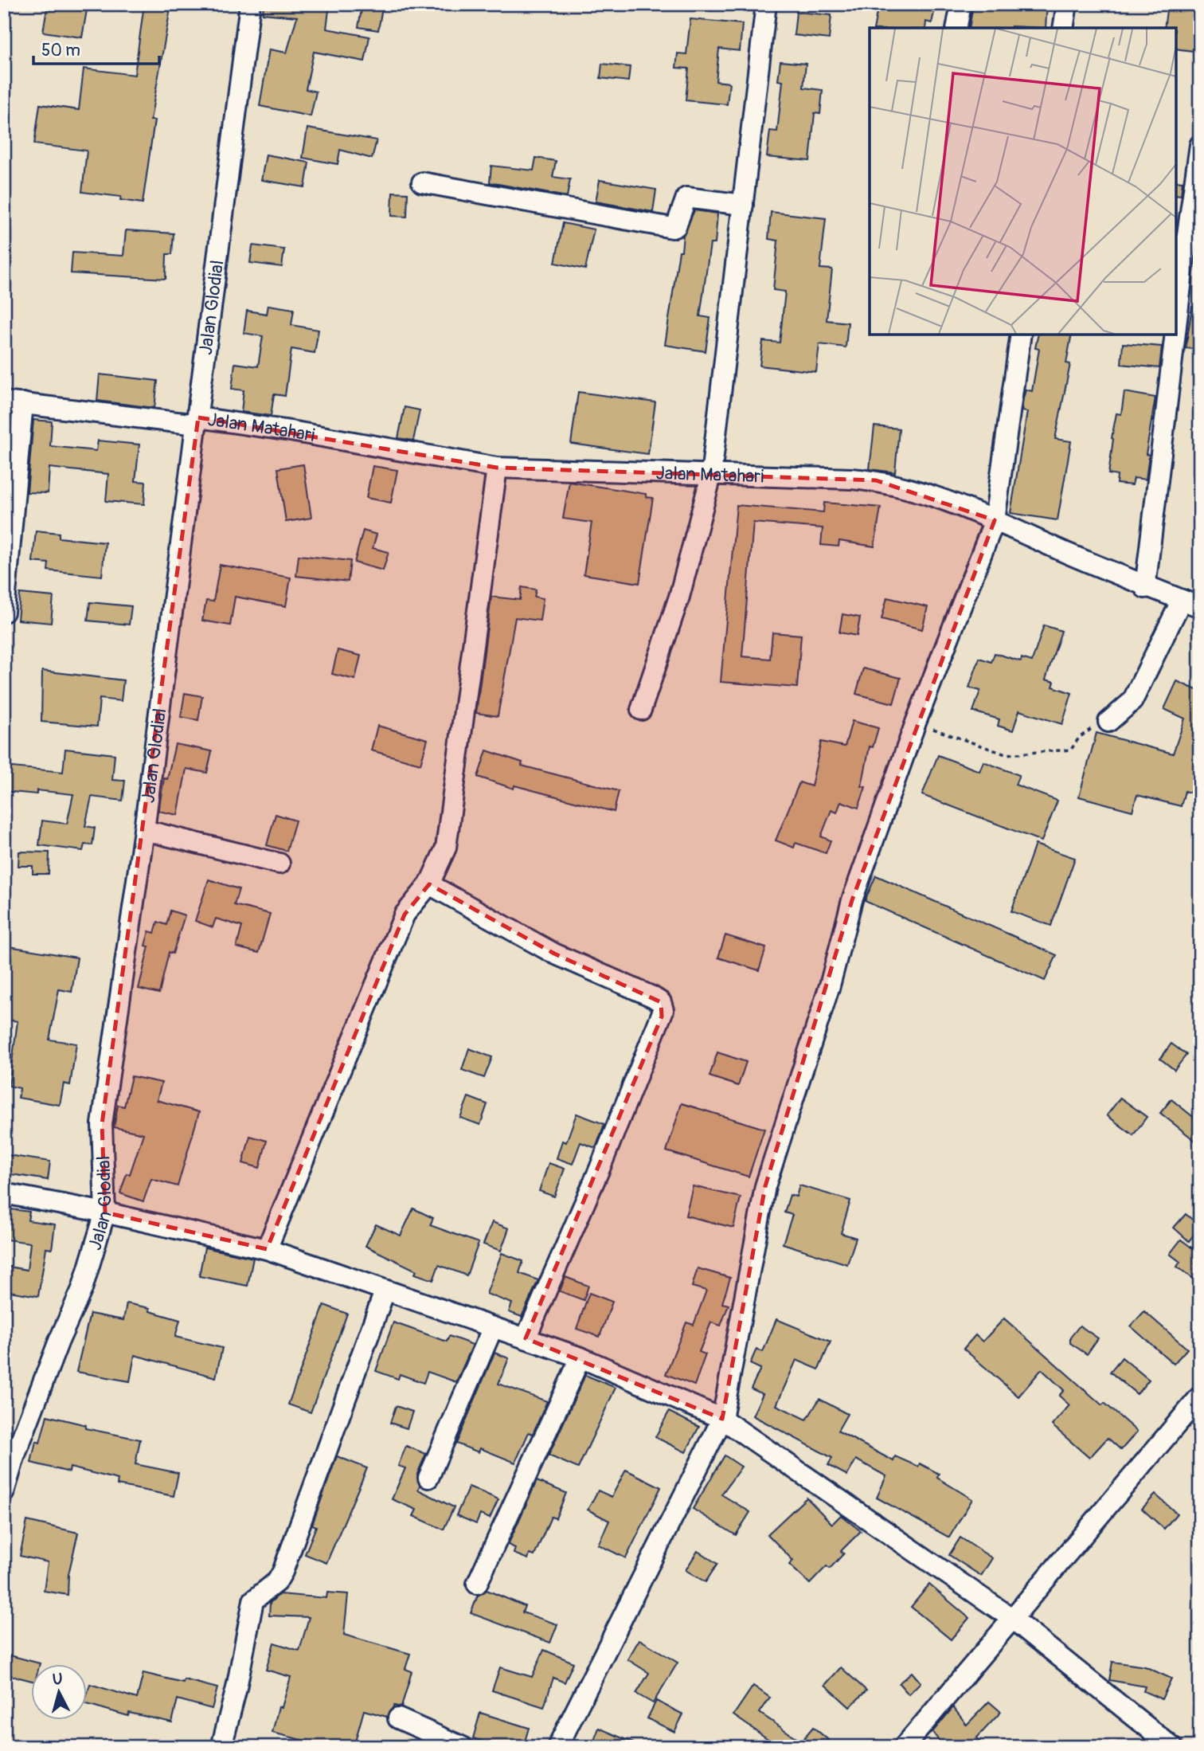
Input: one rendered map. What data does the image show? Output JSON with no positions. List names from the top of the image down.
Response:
{
  "streets": {
    "street": ["Jalan Glodial", "Jalan Matahari"]
  },
  "crossings": [
    ["Jalan Glodial", "Jalan Matahari"]
  ],
  "scale_bar": "50 m",
  "north": "top"
}
